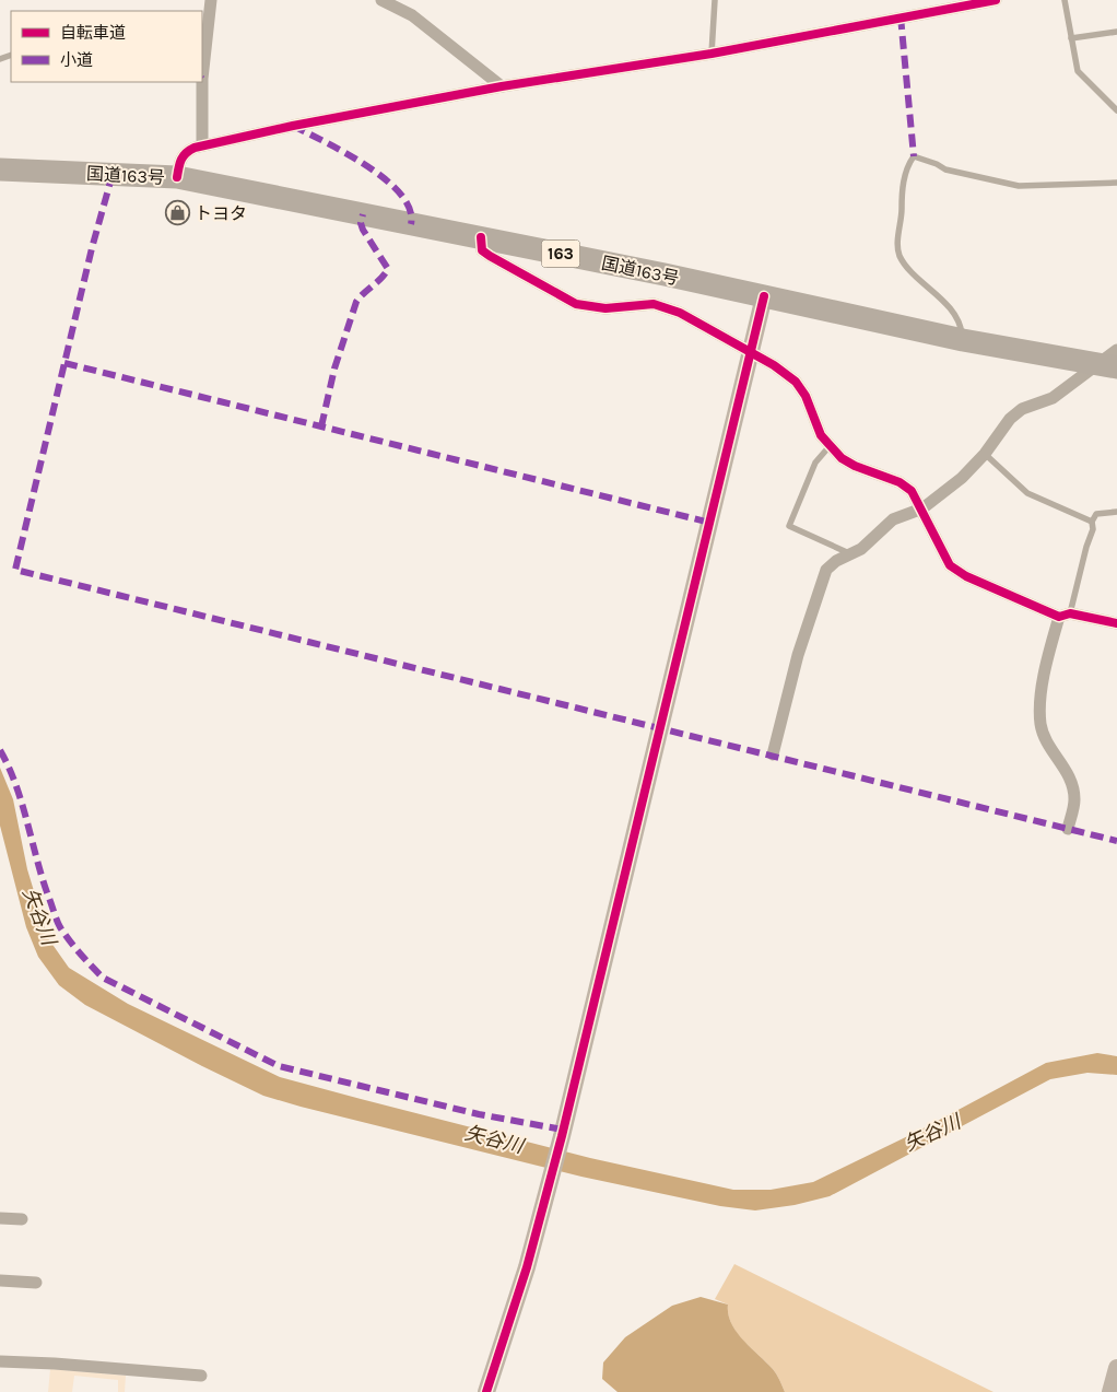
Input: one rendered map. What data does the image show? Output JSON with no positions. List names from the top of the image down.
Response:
{
  "streets": {
    "highway": ["国道163号", "163"]
  },
  "water": ["矢谷川"],
  "places": {
    "shop": ["トヨタ"]
  },
  "legend": ["自転車道", "小道"]
}
